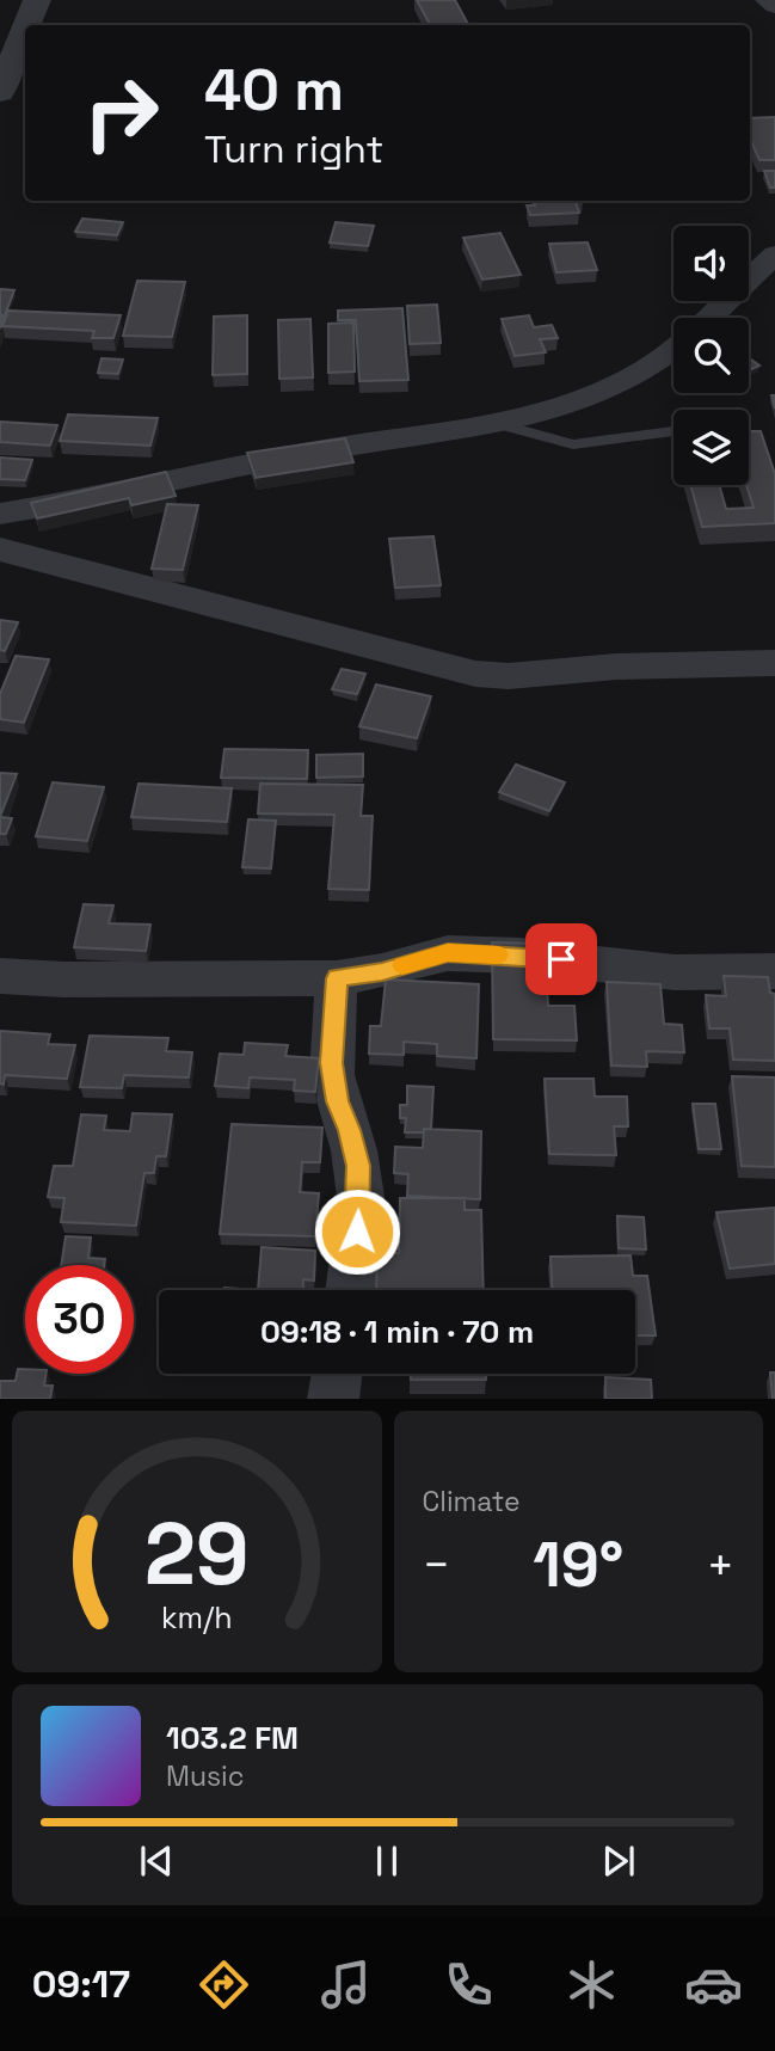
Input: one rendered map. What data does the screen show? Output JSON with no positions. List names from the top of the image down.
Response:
{
  "page": {
    "turn": ["40 m", "Turn right"],
    "limit": "30",
    "trip": "09:18 · 1 min · 70 m",
    "tile": "Climate",
    "heat": ["−", "19°", "+"],
    "song": ["103.2 FM", "Music"],
    "tabs": "09:17",
    "gauge": ["29", "km/h"]
  }
}
